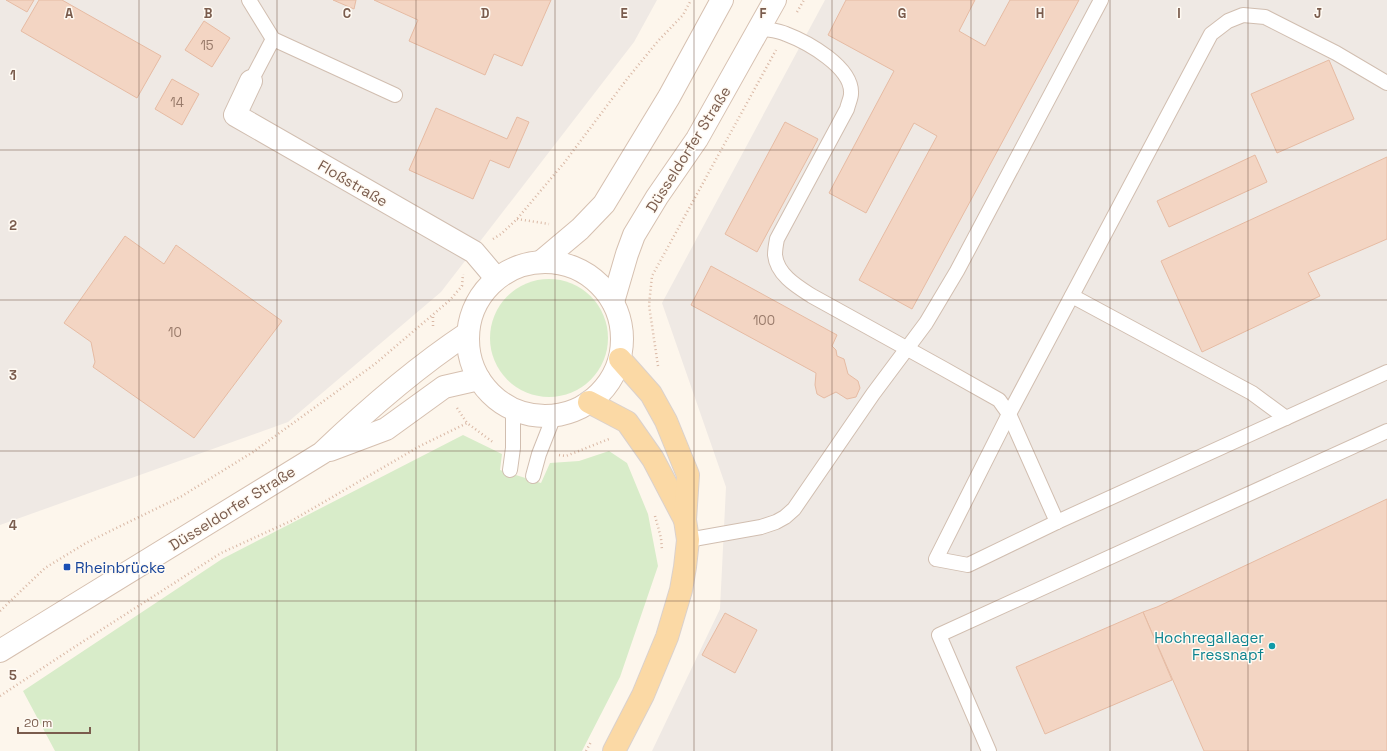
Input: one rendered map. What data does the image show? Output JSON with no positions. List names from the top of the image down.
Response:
{
  "streets": {
    "main road": ["Düsseldorfer Straße", "Floßstraße"]
  },
  "places": {
    "transit": ["Rheinbrücke"],
    "other": ["Hochregallager Fressnapf"]
  },
  "house_numbers": [
    "15",
    "14",
    "100",
    "10"
  ],
  "scale_bar": "20 m",
  "grid": {
    "columns": [
      "A",
      "B",
      "C",
      "D",
      "E",
      "F",
      "G",
      "H",
      "I",
      "J"
    ],
    "rows": [
      "1",
      "2",
      "3",
      "4",
      "5"
    ]
  }
}
